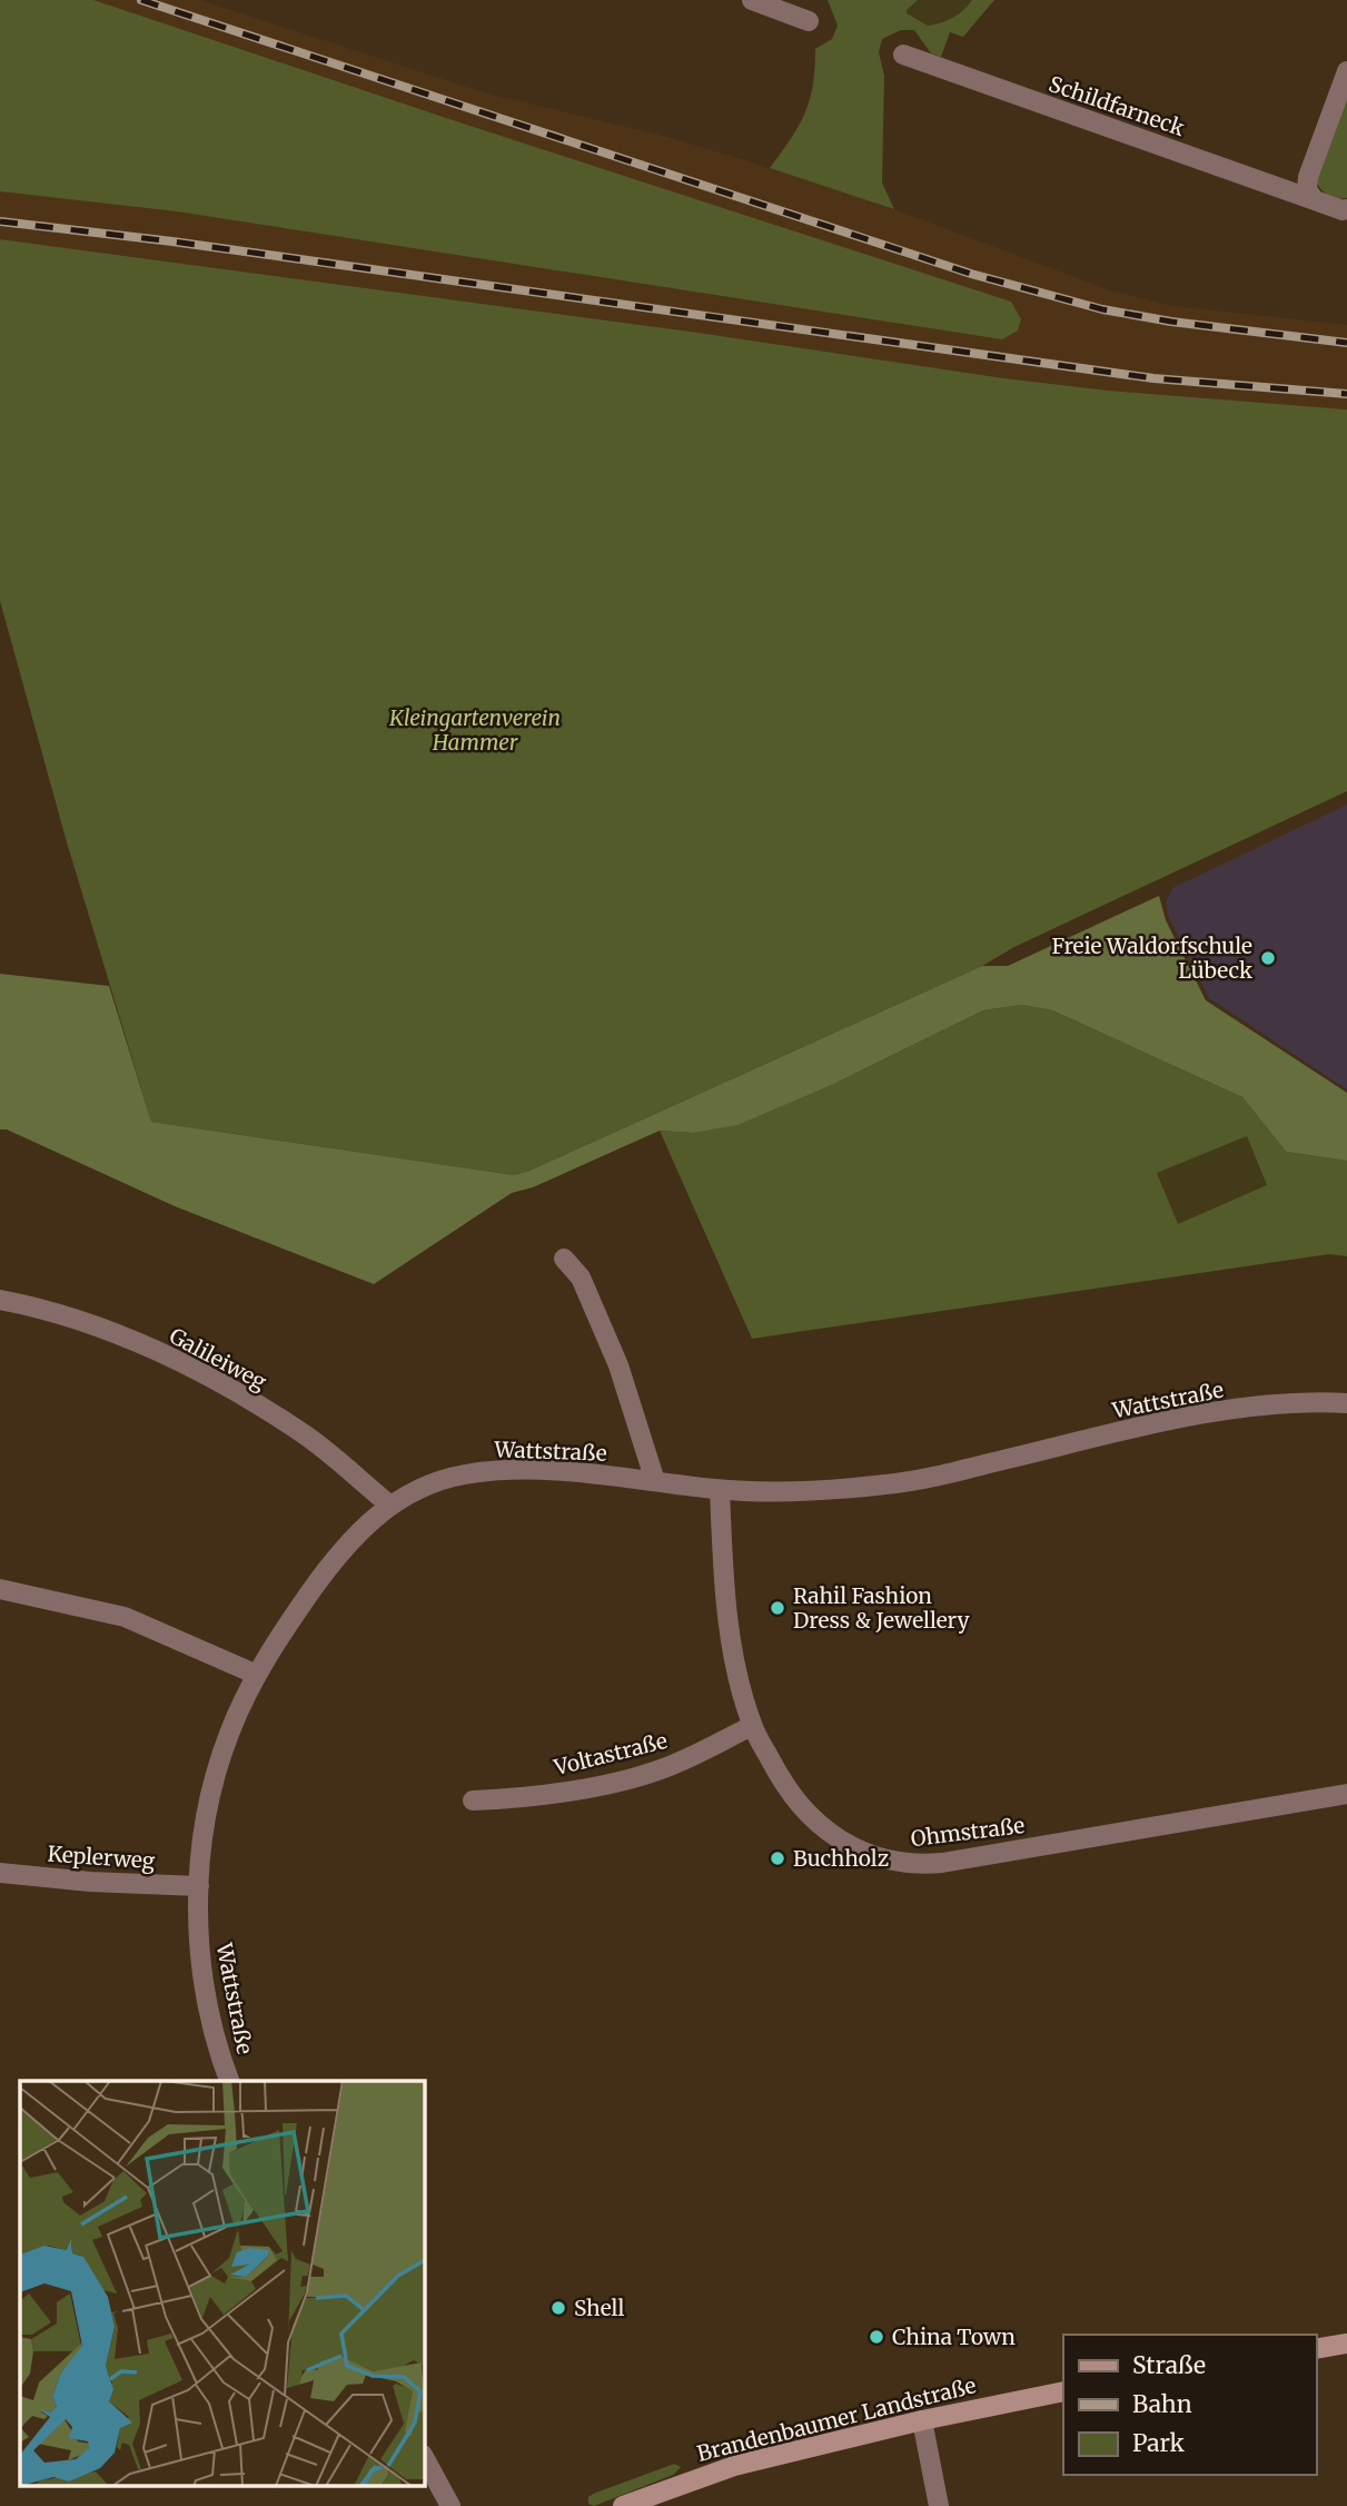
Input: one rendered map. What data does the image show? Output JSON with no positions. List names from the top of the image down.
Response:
{
  "streets": {
    "main road": ["Brandenbaumer Landstraße"],
    "street": [
      "Schildfarneck",
      "Galileiweg",
      "Wattstraße",
      "Voltastraße",
      "Ohmstraße",
      "Keplerweg"
    ]
  },
  "crossings": [
    ["Galileiweg", "Wattstraße"],
    ["Wattstraße", "Ohmstraße"],
    ["Wattstraße", "Keplerweg"],
    ["Voltastraße", "Ohmstraße"]
  ],
  "parks": ["Kleingartenverein Hammer"],
  "places": [
    "Freie Waldorfschule Lübeck",
    "Rahil Fashion Dress & Jewellery",
    "Buchholz",
    "Shell",
    "China Town"
  ],
  "legend": ["Straße", "Bahn", "Park"]
}
